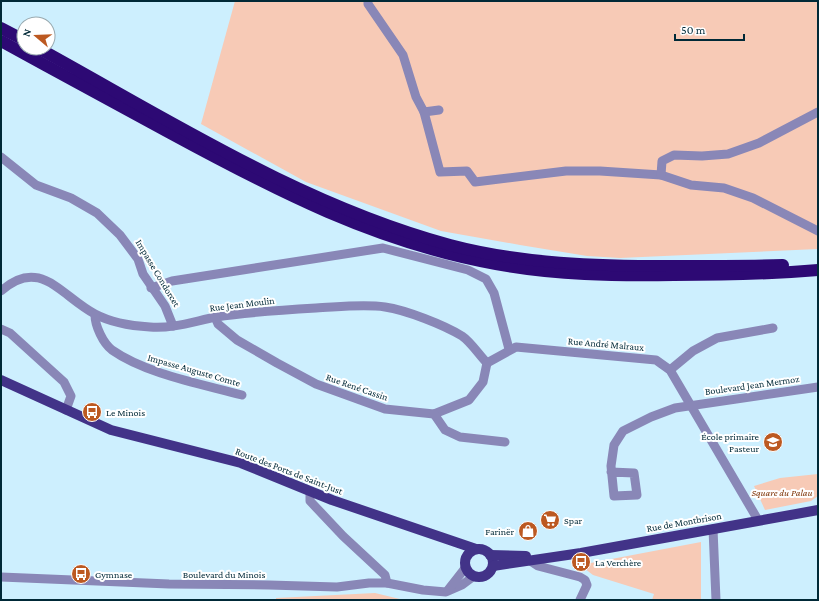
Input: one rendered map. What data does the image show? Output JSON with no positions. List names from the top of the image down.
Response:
{
  "streets": {
    "main road": ["Route des Ports de Saint-Just", "Rue de Montbrison"],
    "street": [
      "Impasse Condorcet",
      "Rue Jean Moulin",
      "Rue André Malraux",
      "Impasse Auguste Comte",
      "Boulevard Jean Mermoz",
      "Rue René Cassin",
      "Boulevard du Minois"
    ]
  },
  "crossings": [
    ["Impasse Condorcet", "Rue Jean Moulin"],
    ["Rue Jean Moulin", "Rue André Malraux"],
    ["Rue Jean Moulin", "Impasse Auguste Comte"],
    ["Rue Jean Moulin", "Rue René Cassin"],
    ["Rue André Malraux", "Boulevard Jean Mermoz"],
    ["Rue André Malraux", "Rue René Cassin"],
    ["Rue André Malraux", "Rue de Montbrison"],
    ["Route des Ports de Saint-Just", "Rue de Montbrison"]
  ],
  "parks": ["Square du Palau"],
  "places": {
    "bus stop": ["Le Minois", "La Verchère", "Gymnase"],
    "school or university": ["École primaire Pasteur"],
    "supermarket": ["Spar"],
    "shop": ["Farinër"]
  },
  "scale_bar": "50 m",
  "north": "left"
}
